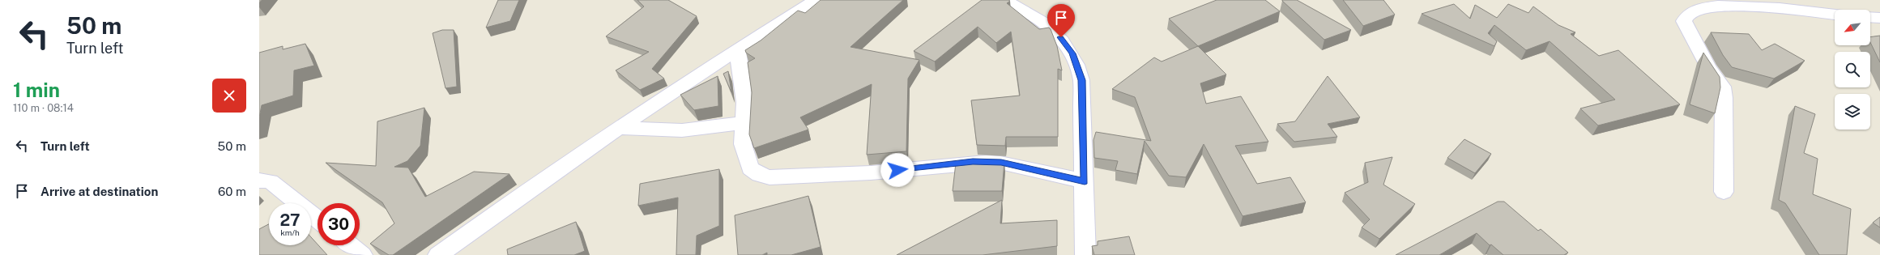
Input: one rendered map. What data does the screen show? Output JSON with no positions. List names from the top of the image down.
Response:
{
  "north": "bottom left",
  "page": {
    "turn": ["50 m", "Turn left"],
    "heading": ["1 min", "110 m · 08:14"],
    "list": [
      {
        "name": "Turn left",
        "value": "50 m"
      },
      {
        "name": "Arrive at destination",
        "value": "60 m"
      }
    ],
    "speed": "27 km/h",
    "limit": "30"
  }
}
